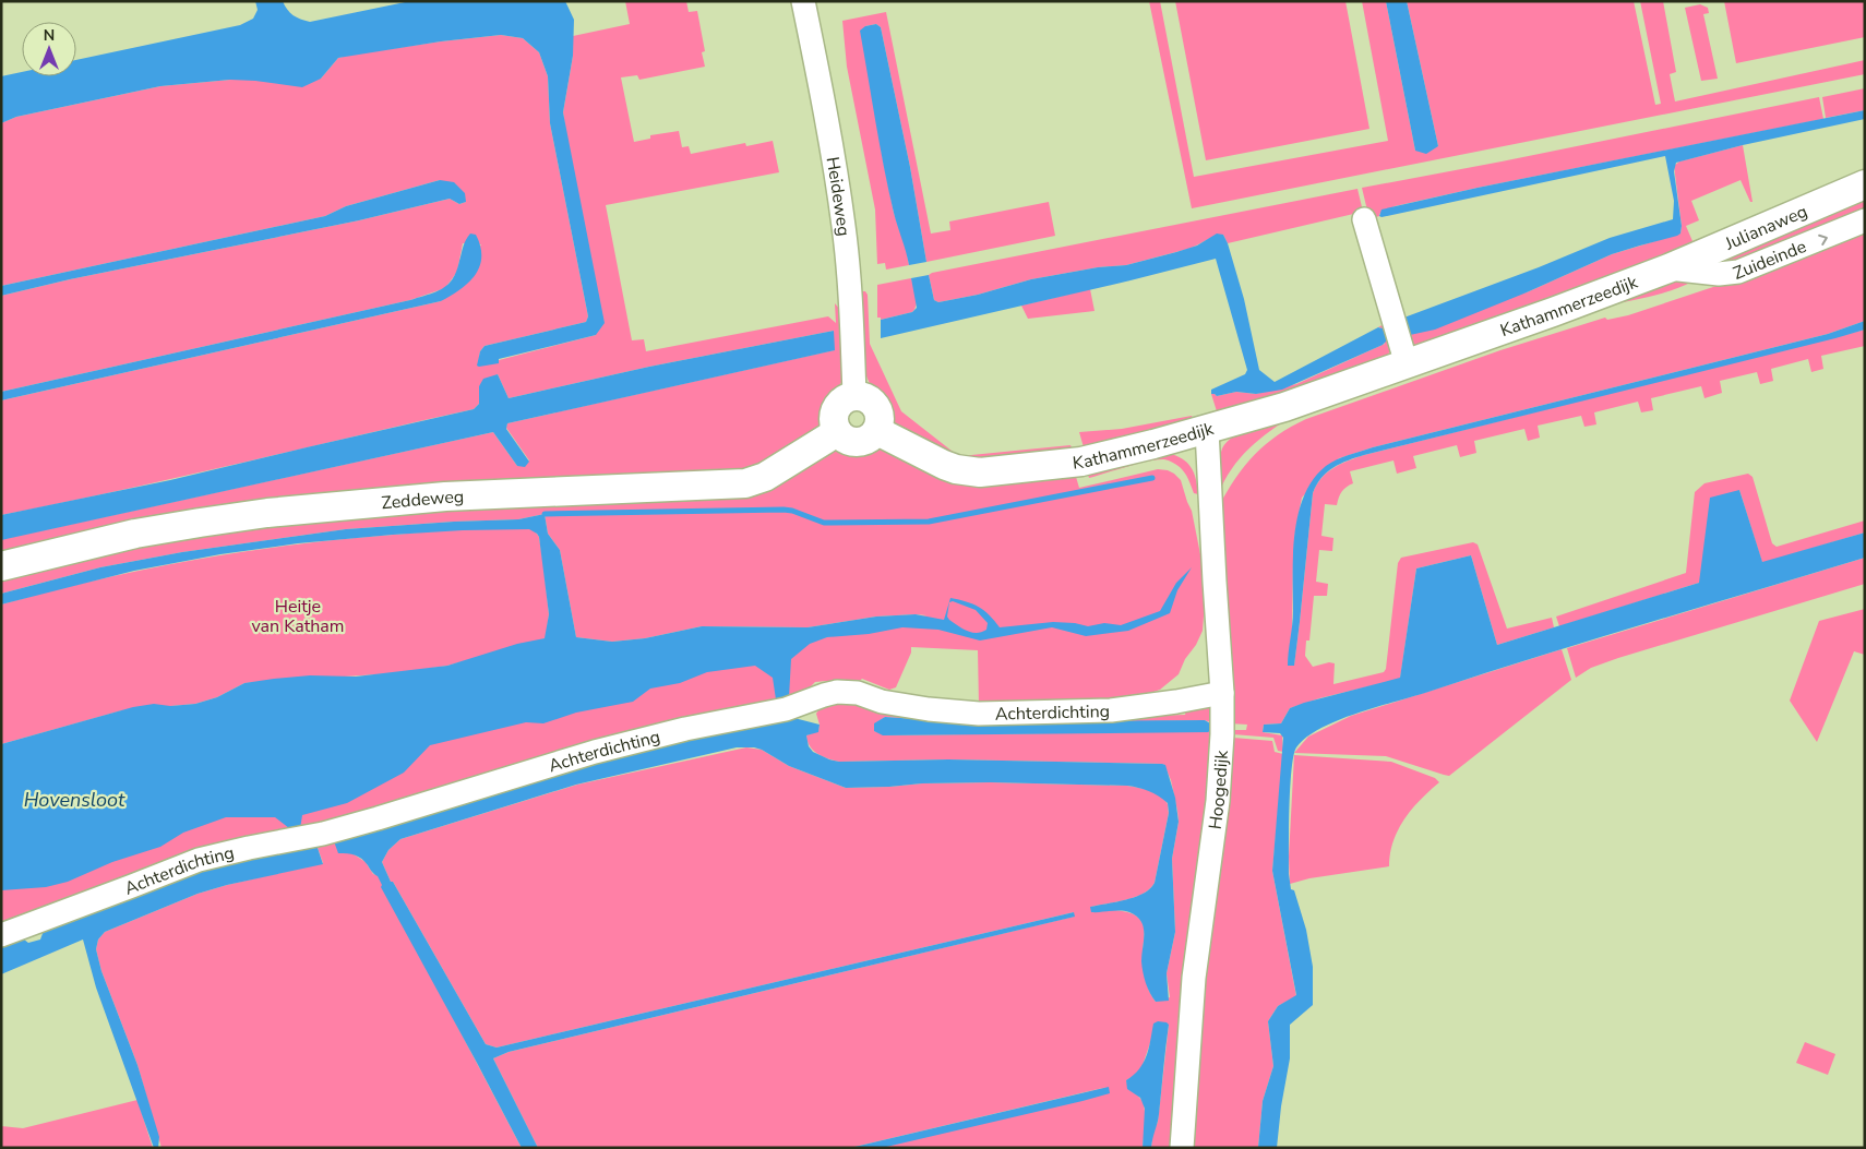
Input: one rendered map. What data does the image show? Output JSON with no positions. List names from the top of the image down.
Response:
{
  "streets": {
    "main road": ["Julianaweg", "Kathammerzeedijk", "Zeddeweg"],
    "street": [
      "Heideweg",
      "Zuideinde",
      "Achterdichting",
      "Hoogedijk"
    ]
  },
  "crossings": [
    ["Heideweg", "Kathammerzeedijk"],
    ["Heideweg", "Zeddeweg"],
    ["Julianaweg", "Zuideinde"],
    ["Julianaweg", "Kathammerzeedijk"],
    ["Zuideinde", "Kathammerzeedijk"],
    ["Kathammerzeedijk", "Zeddeweg"],
    ["Kathammerzeedijk", "Hoogedijk"],
    ["Achterdichting", "Hoogedijk"]
  ],
  "one_way": ["Zuideinde"],
  "water": ["Hovensloot"],
  "parks": ["Heitje van Katham"],
  "north": "top"
}
